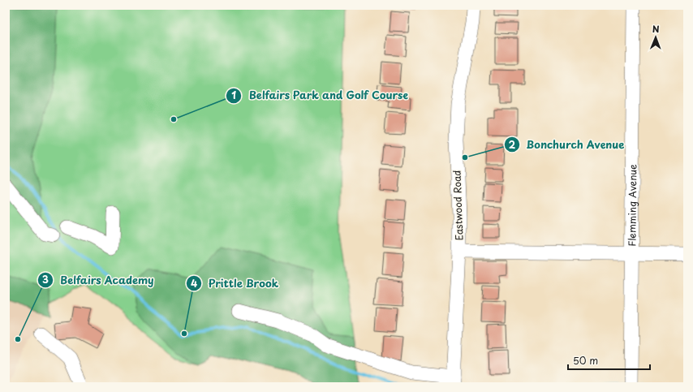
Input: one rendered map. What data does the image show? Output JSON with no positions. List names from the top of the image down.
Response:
{
  "streets": {
    "street": ["Eastwood Road", "Flemming Avenue"]
  },
  "places": [
    "Belfairs Park and Golf Course",
    "Bonchurch Avenue",
    "Prittle Brook",
    "Belfairs Academy"
  ],
  "scale_bar": "50 m",
  "north": "top"
}
